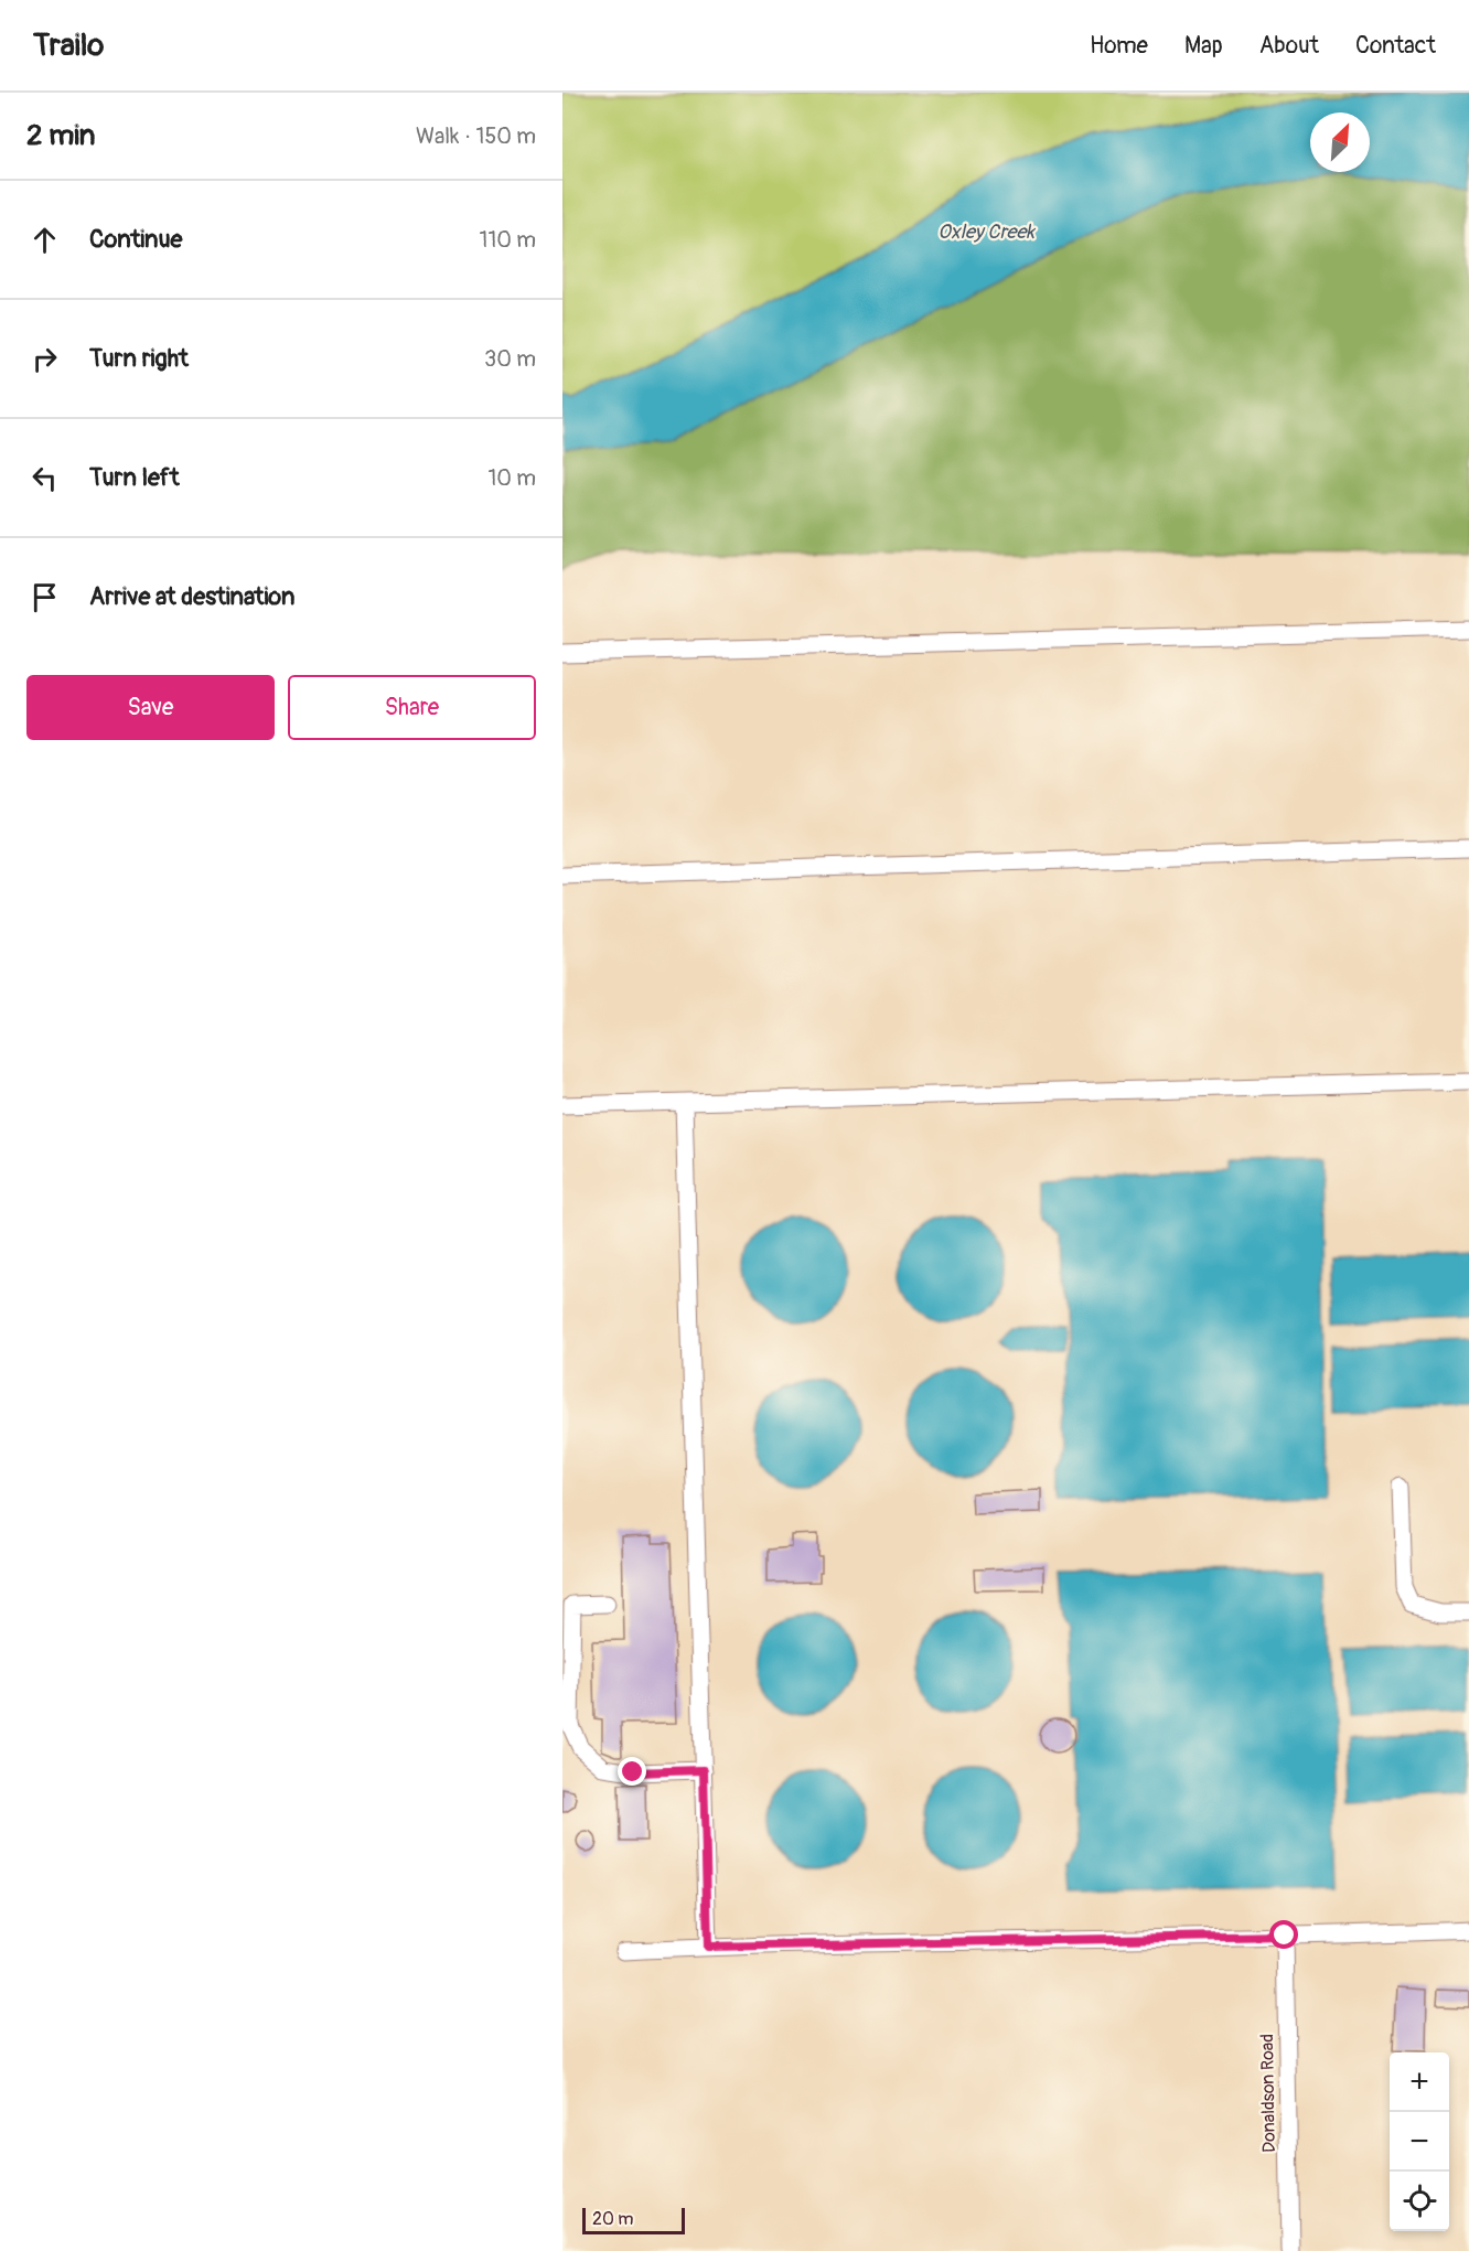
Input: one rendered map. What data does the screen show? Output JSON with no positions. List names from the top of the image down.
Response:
{
  "streets": {
    "lane": ["Donaldson Road"]
  },
  "water": ["Oxley Creek"],
  "scale_bar": "20 m",
  "north": "top right",
  "page": {
    "header": "Trailo",
    "nav": [
      "Home",
      "Map",
      "About",
      "Contact"
    ],
    "heading": ["2 min", "Walk · 150 m"],
    "list": [
      ["Continue", "110 m"],
      ["Turn right", "30 m"],
      ["Turn left", "10 m"],
      "Arrive at destination"
    ],
    "buttons": ["Save", "Share"],
    "map_buttons": ["+", "−"],
    "scale": "20 m"
  }
}
